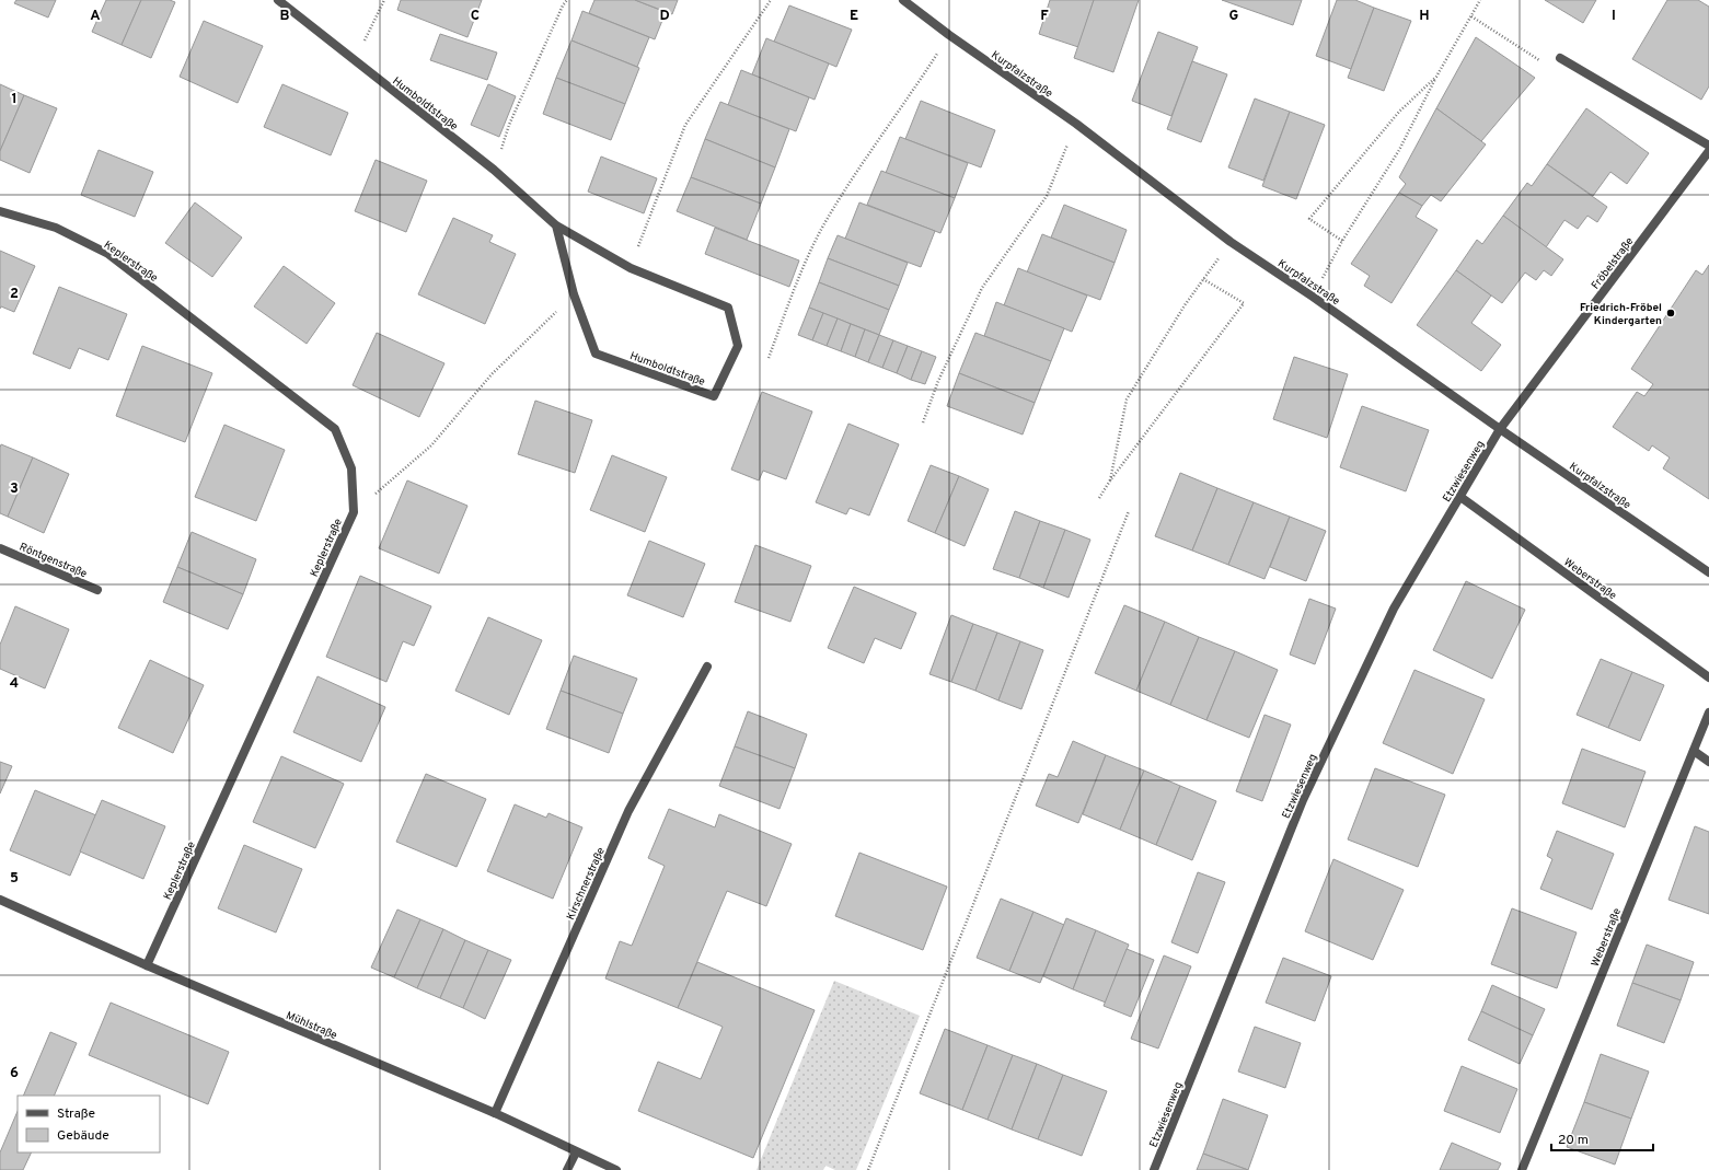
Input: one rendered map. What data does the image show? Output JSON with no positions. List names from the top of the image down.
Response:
{
  "streets": {
    "street": [
      "Kurpfalzstraße",
      "Humboldtstraße",
      "Keplerstraße",
      "Fröbelstraße",
      "Etzwiesenweg",
      "Röntgenstraße",
      "Weberstraße",
      "Kirschnerstraße",
      "Mühlstraße"
    ]
  },
  "crossings": [
    ["Kurpfalzstraße", "Fröbelstraße"],
    ["Kurpfalzstraße", "Etzwiesenweg"],
    ["Keplerstraße", "Mühlstraße"],
    ["Fröbelstraße", "Etzwiesenweg"],
    ["Etzwiesenweg", "Weberstraße"],
    ["Kirschnerstraße", "Mühlstraße"]
  ],
  "places": ["Friedrich-Fröbel Kindergarten"],
  "legend": ["Straße", "Gebäude"],
  "scale_bar": "20 m",
  "grid": {
    "columns": [
      "A",
      "B",
      "C",
      "D",
      "E",
      "F",
      "G",
      "H",
      "I"
    ],
    "rows": [
      "1",
      "2",
      "3",
      "4",
      "5",
      "6"
    ]
  }
}
